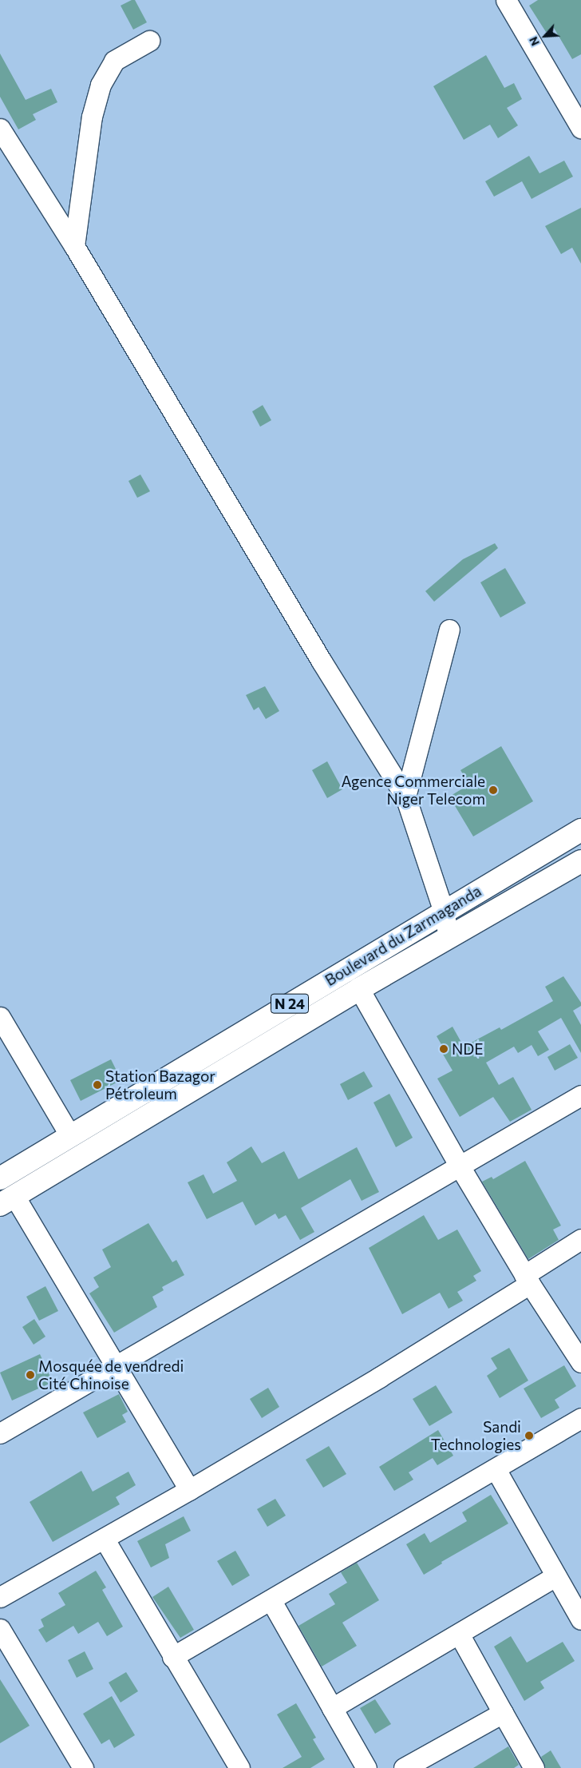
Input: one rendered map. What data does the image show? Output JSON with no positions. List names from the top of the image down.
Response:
{
  "streets": {
    "main road": ["Boulevard du Zarmaganda", "N 24"]
  },
  "places": [
    "Agence Commerciale Niger Telecom",
    "NDE",
    "Station Bazagor Pétroleum",
    "Mosquée de vendredi Cité Chinoise",
    "Sandi Technologies"
  ],
  "north": "bottom left"
}
